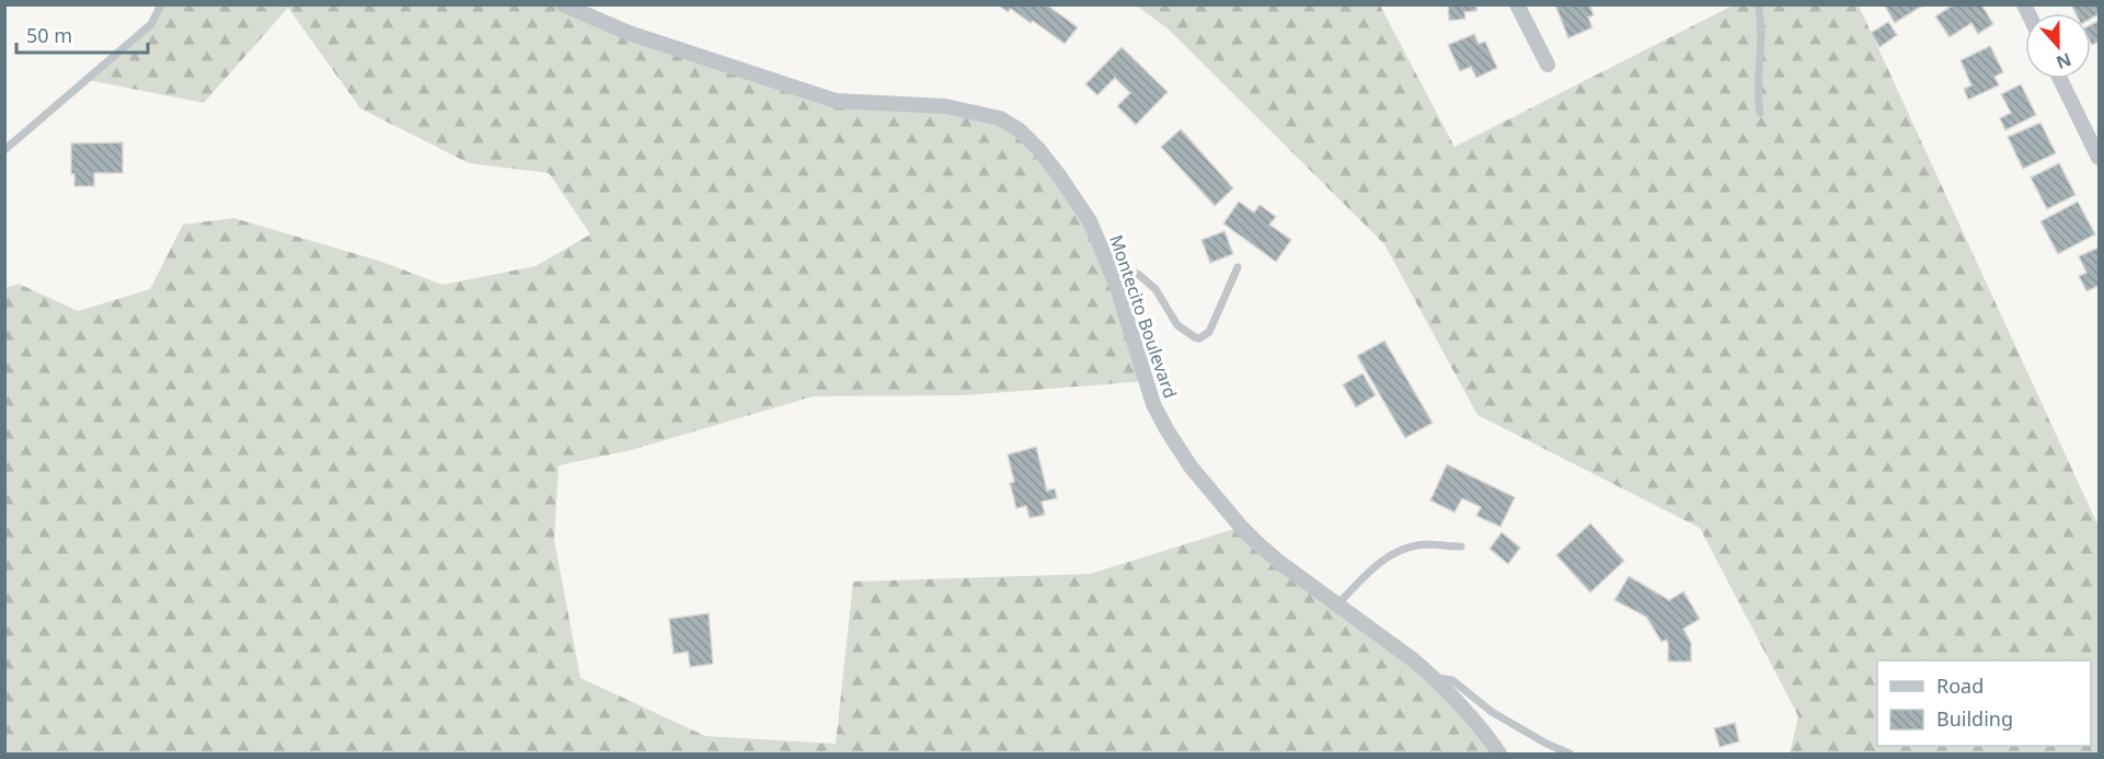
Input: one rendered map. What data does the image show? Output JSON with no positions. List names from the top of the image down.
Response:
{
  "streets": {
    "street": ["Montecito Boulevard"]
  },
  "legend": ["Road", "Building"],
  "scale_bar": "50 m",
  "north": "bottom"
}
